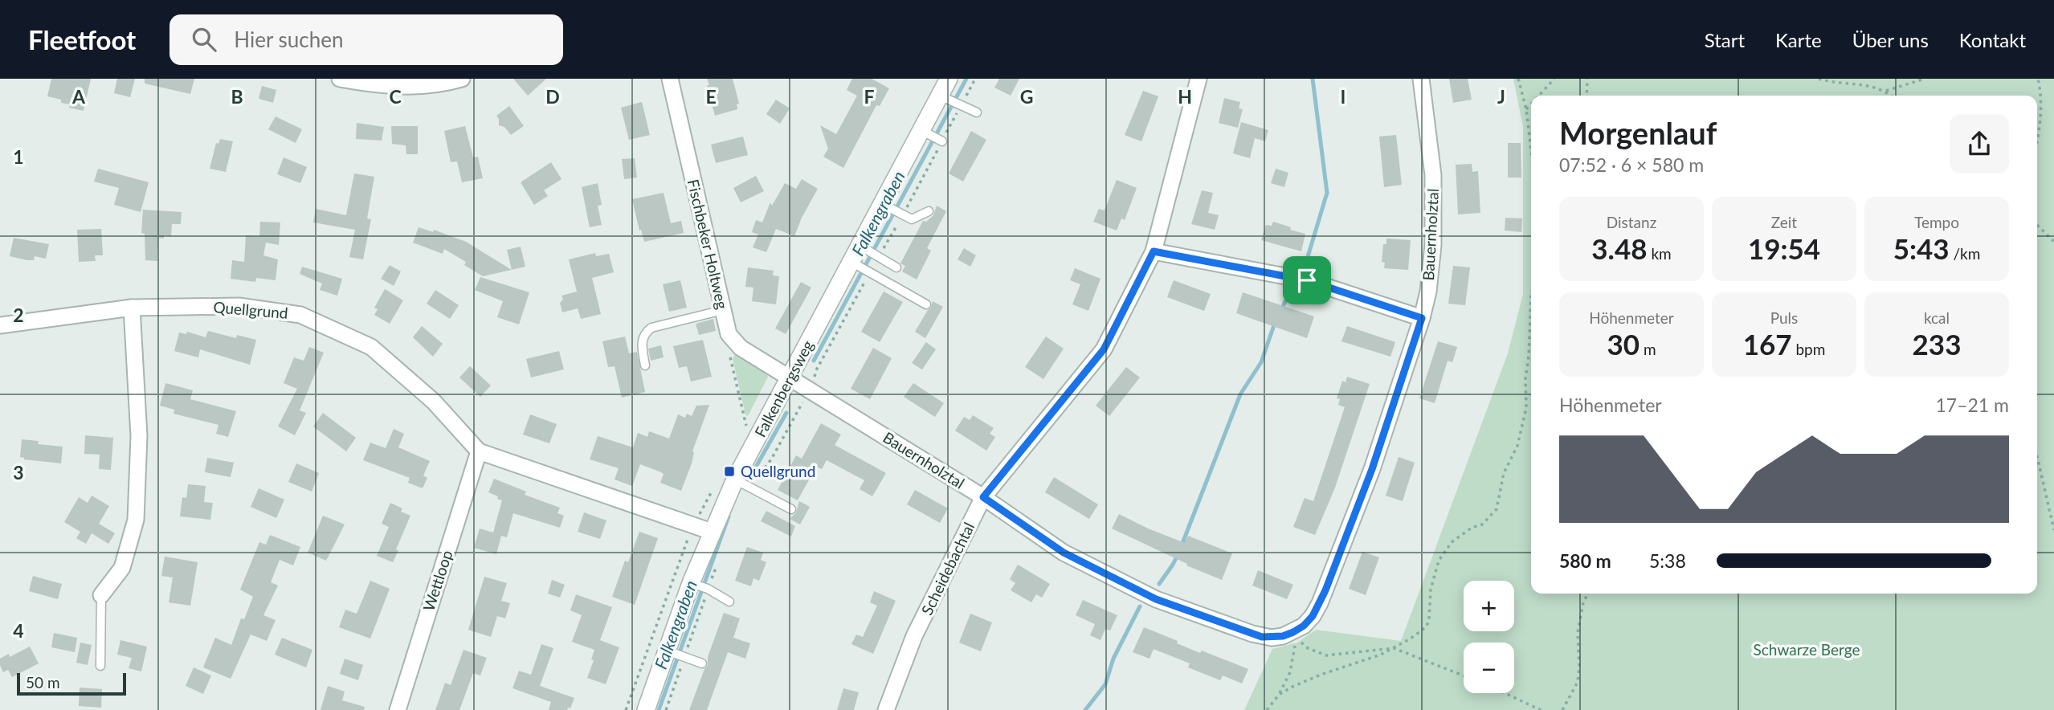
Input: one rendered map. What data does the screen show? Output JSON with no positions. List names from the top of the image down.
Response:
{
  "streets": {
    "street": [
      "Bauernholztal",
      "Fischbeker Holtweg",
      "Quellgrund",
      "Falkenbergsweg",
      "Scheidebachtal",
      "Wettloop"
    ]
  },
  "crossings": [
    ["Bauernholztal", "Falkenbergsweg"],
    ["Bauernholztal", "Scheidebachtal"],
    ["Quellgrund", "Falkenbergsweg"],
    ["Quellgrund", "Wettloop"]
  ],
  "water": ["Falkengraben"],
  "parks": ["Schwarze Berge"],
  "places": {
    "transit": ["Quellgrund"]
  },
  "scale_bar": "50 m",
  "page": {
    "header": "Fleetfoot",
    "search": "Hier suchen",
    "nav": [
      "Start",
      "Karte",
      "Über uns",
      "Kontakt"
    ],
    "heading": ["Morgenlauf", "07:52 · 6 × 580 m"],
    "stats": [
      ["Distanz", "3.48 km"],
      ["Zeit", "19:54"],
      ["Tempo", "5:43 /km"],
      ["Höhenmeter", "30 m"],
      ["Puls", "167 bpm"],
      ["kcal", "233"]
    ],
    "chart": ["Höhenmeter", "17–21 m"],
    "list": [
      {
        "name": "580 m",
        "note": "5:38"
      }
    ],
    "map_buttons": ["+", "−"],
    "scale": "50 m"
  },
  "grid": {
    "columns": [
      "A",
      "B",
      "C",
      "D",
      "E",
      "F",
      "G",
      "H",
      "I",
      "J"
    ],
    "rows": [
      "1",
      "2",
      "3",
      "4"
    ]
  }
}
